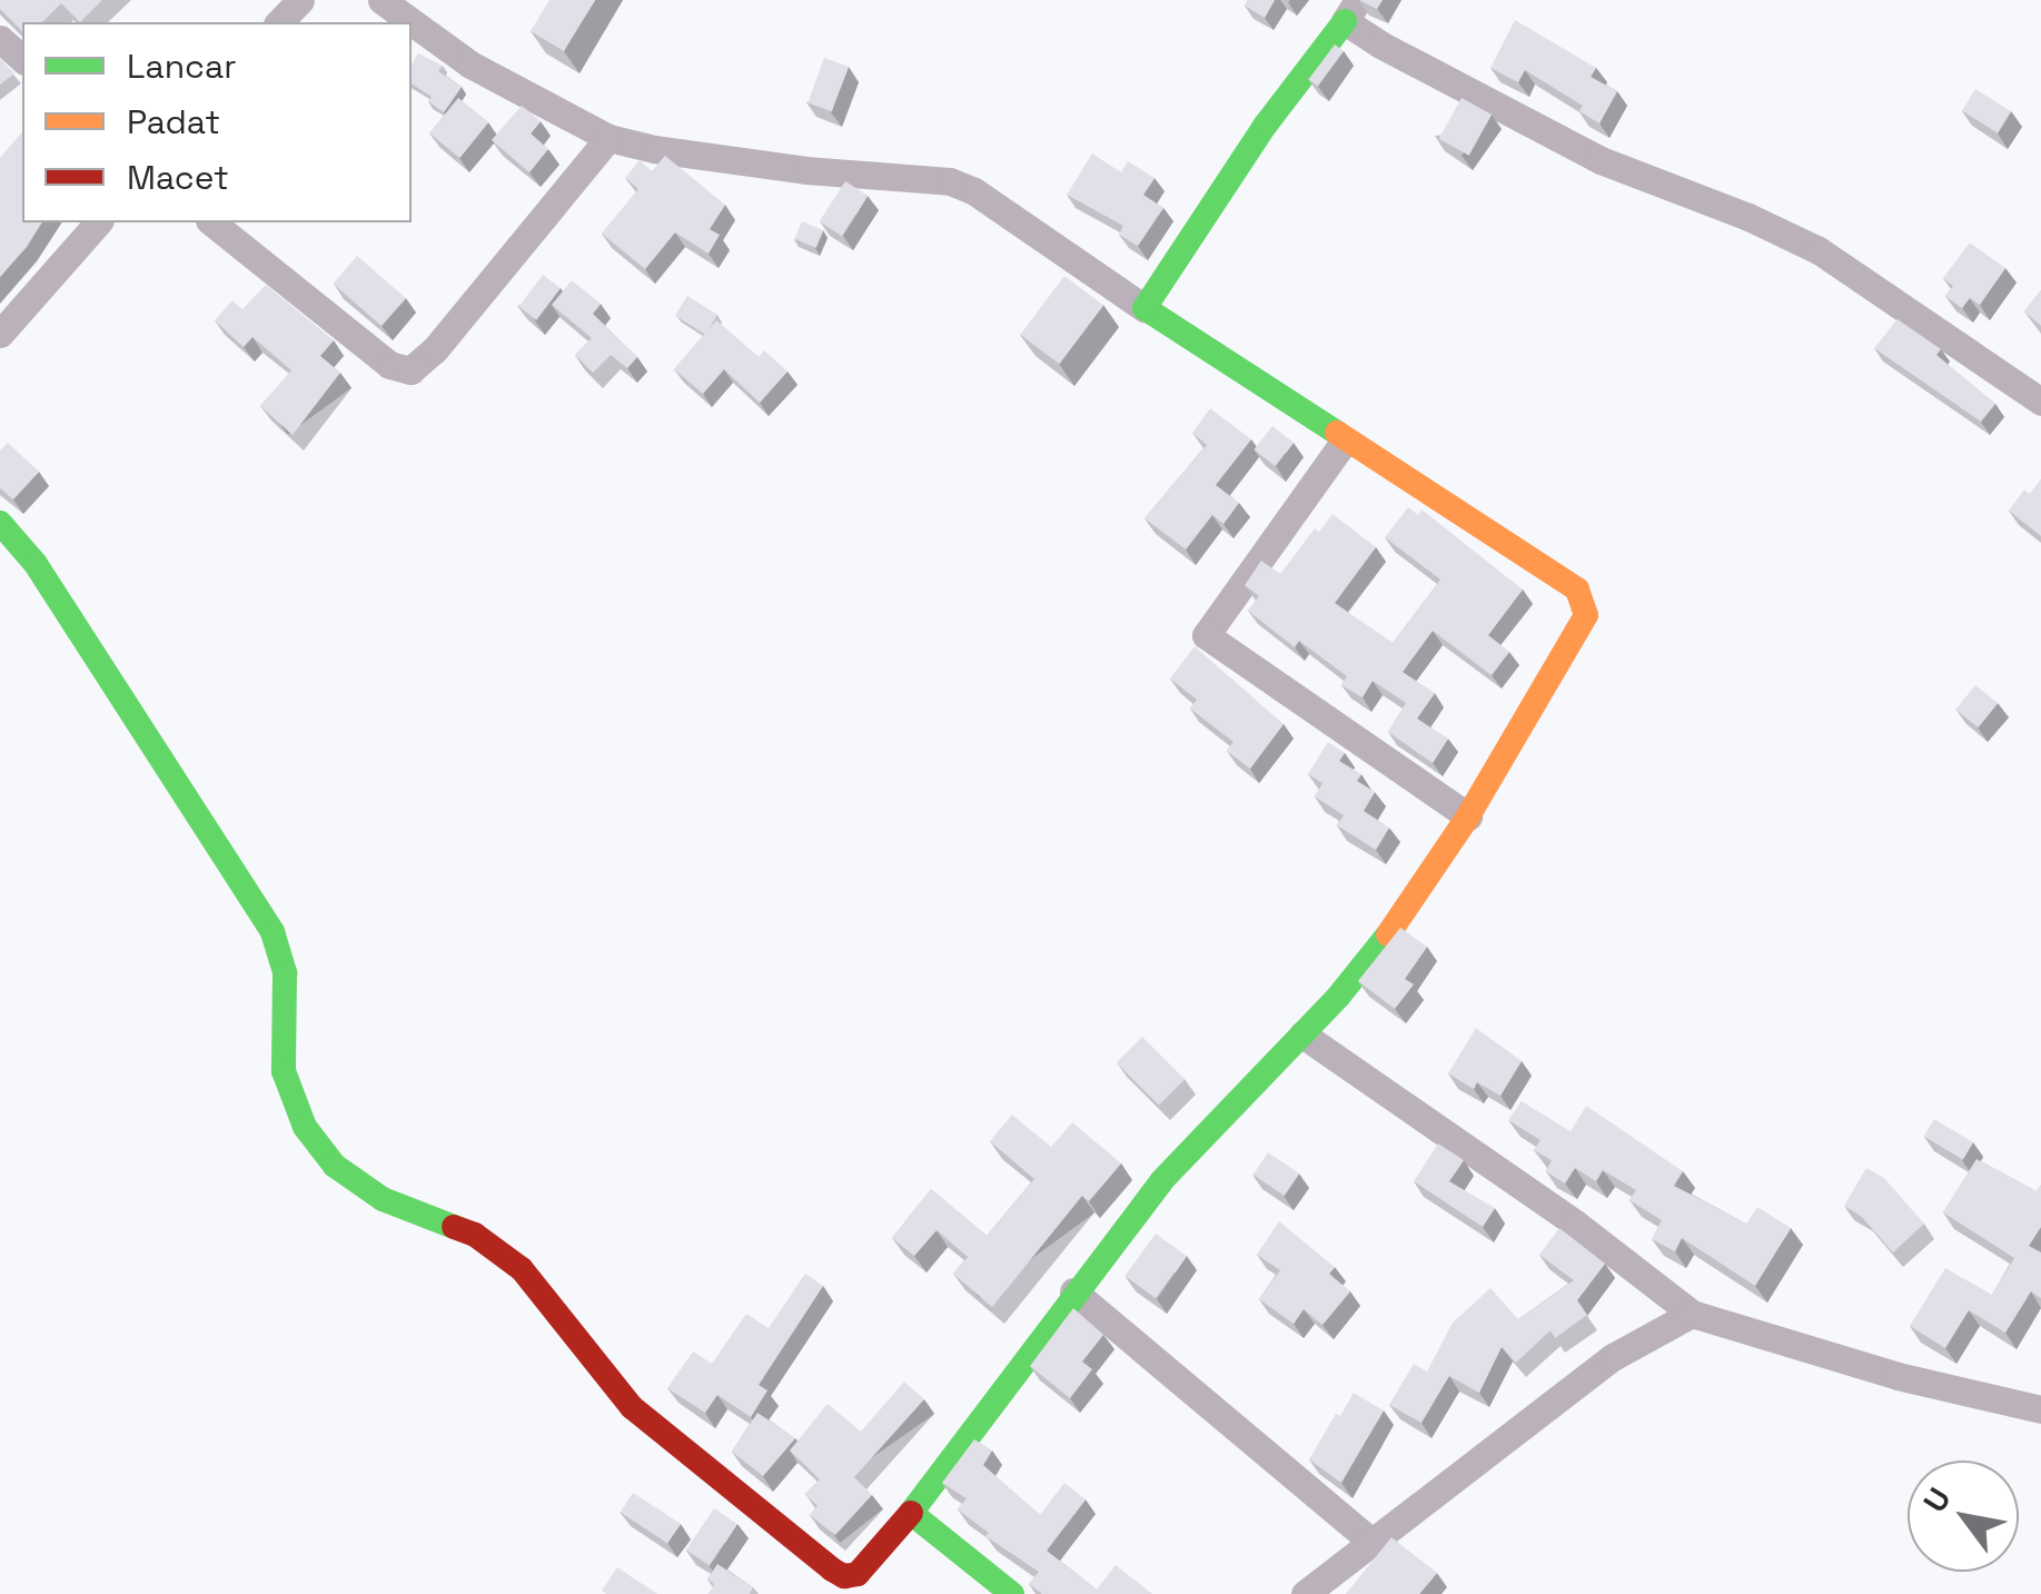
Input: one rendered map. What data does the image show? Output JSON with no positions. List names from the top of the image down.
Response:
{
  "legend": ["Lancar", "Padat", "Macet"],
  "north": "top left"
}
